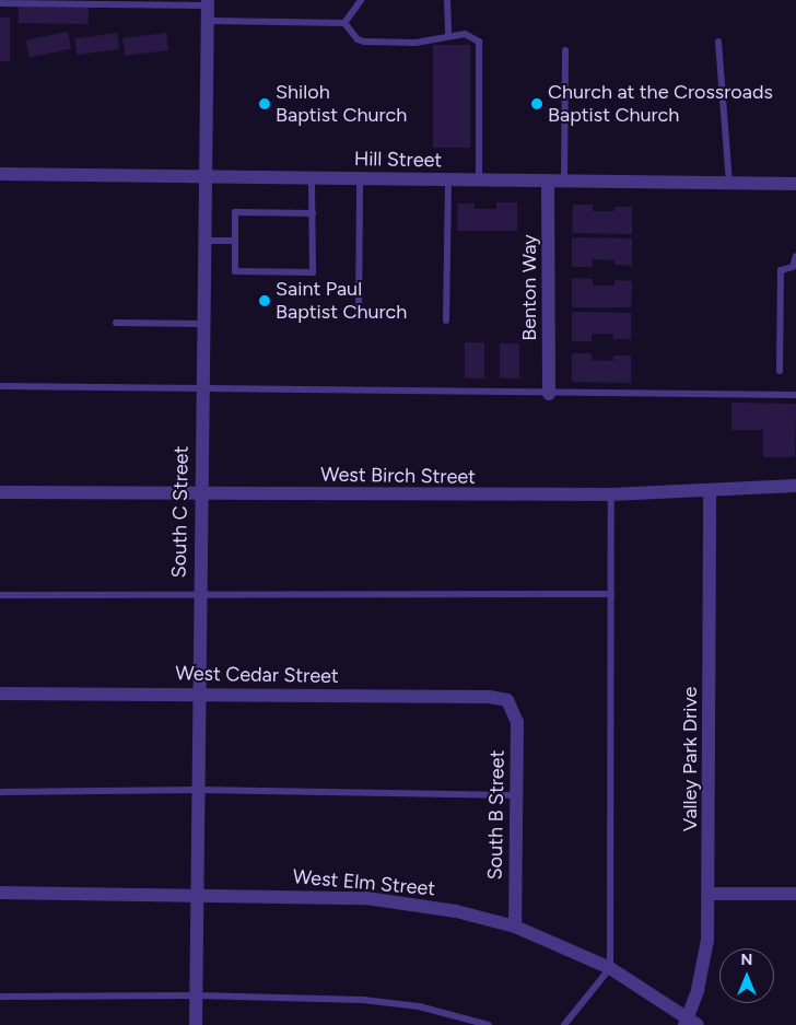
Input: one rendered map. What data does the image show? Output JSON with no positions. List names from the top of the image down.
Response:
{
  "streets": {
    "street": [
      "Hill Street",
      "Benton Way",
      "West Birch Street",
      "South C Street",
      "West Cedar Street",
      "Valley Park Drive",
      "South B Street",
      "West Elm Street"
    ]
  },
  "crossings": [
    ["Hill Street", "Benton Way"],
    ["Hill Street", "South C Street"],
    ["West Birch Street", "South C Street"],
    ["West Birch Street", "Valley Park Drive"],
    ["South C Street", "West Cedar Street"],
    ["South C Street", "West Elm Street"],
    ["West Cedar Street", "South B Street"],
    ["Valley Park Drive", "West Elm Street"],
    ["South B Street", "West Elm Street"]
  ],
  "places": ["Shiloh Baptist Church", "Church at the Crossroads Baptist Church", "Saint Paul Baptist Church"],
  "north": "top"
}
